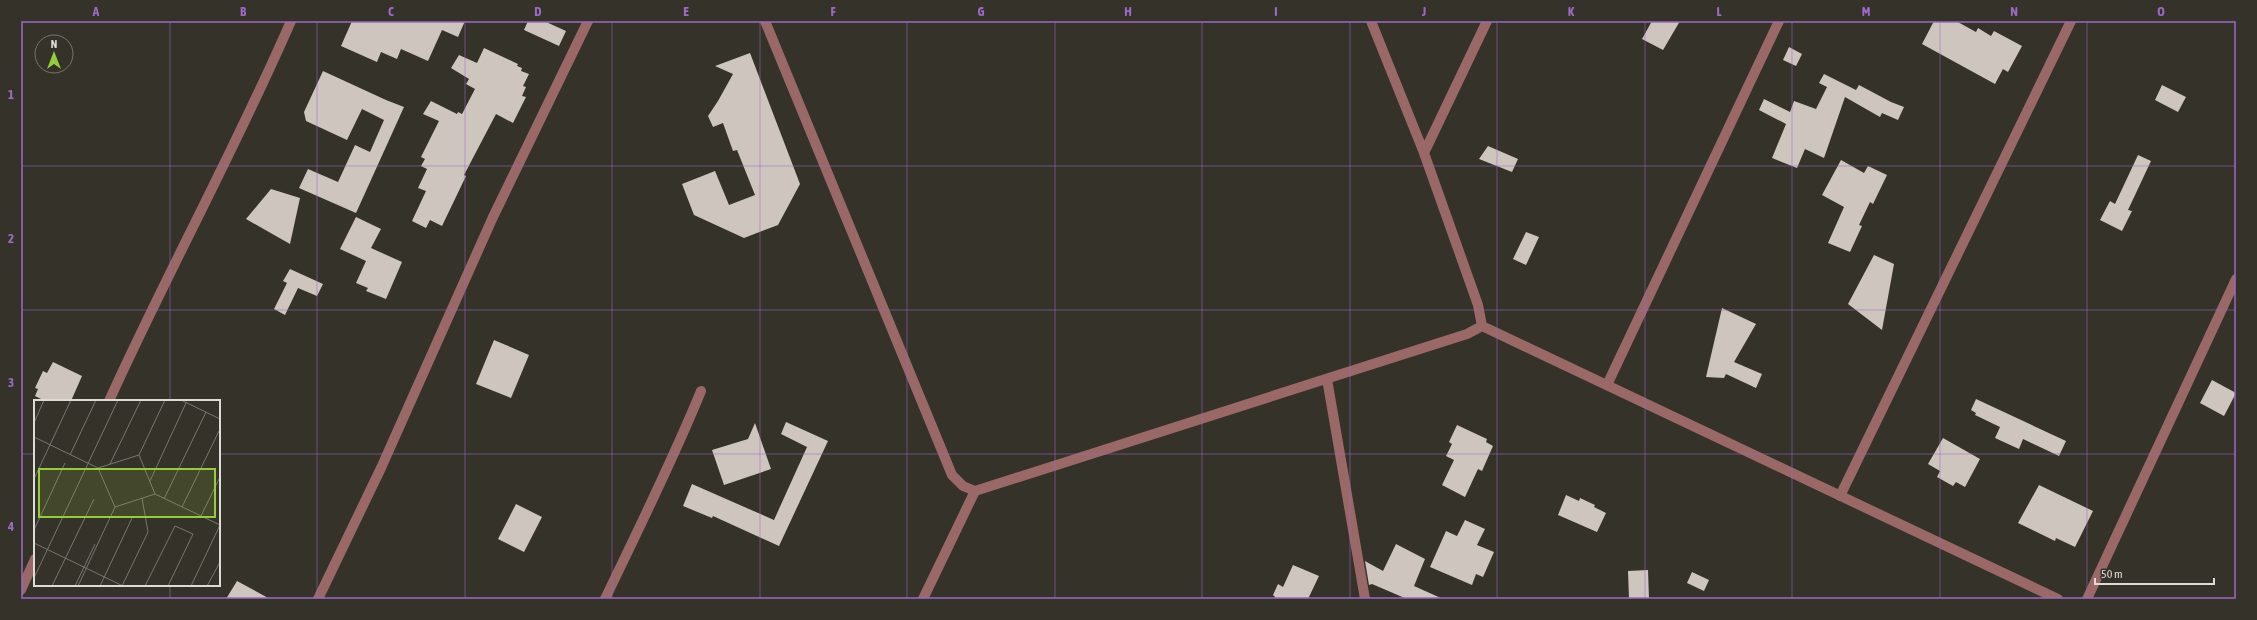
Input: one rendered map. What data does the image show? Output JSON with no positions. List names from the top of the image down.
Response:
{
  "scale_bar": "50 m",
  "north": "top",
  "grid": {
    "columns": [
      "A",
      "B",
      "C",
      "D",
      "E",
      "F",
      "G",
      "H",
      "I",
      "J",
      "K",
      "L",
      "M",
      "N",
      "O"
    ],
    "rows": [
      "1",
      "2",
      "3",
      "4"
    ]
  }
}
